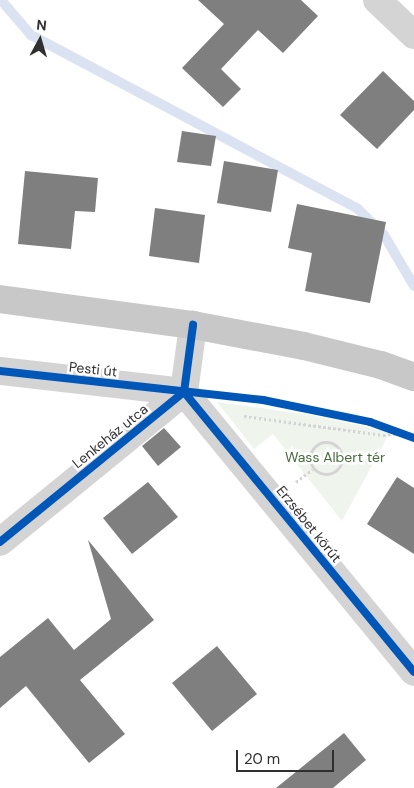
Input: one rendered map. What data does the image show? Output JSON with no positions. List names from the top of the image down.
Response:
{
  "streets": {
    "street": ["Pesti út", "Lenkeház utca", "Erzsébet körút"]
  },
  "crossings": [
    ["Pesti út", "Lenkeház utca"],
    ["Pesti út", "Erzsébet körút"],
    ["Lenkeház utca", "Erzsébet körút"]
  ],
  "parks": ["Wass Albert tér"],
  "scale_bar": "20 m",
  "north": "top"
}
